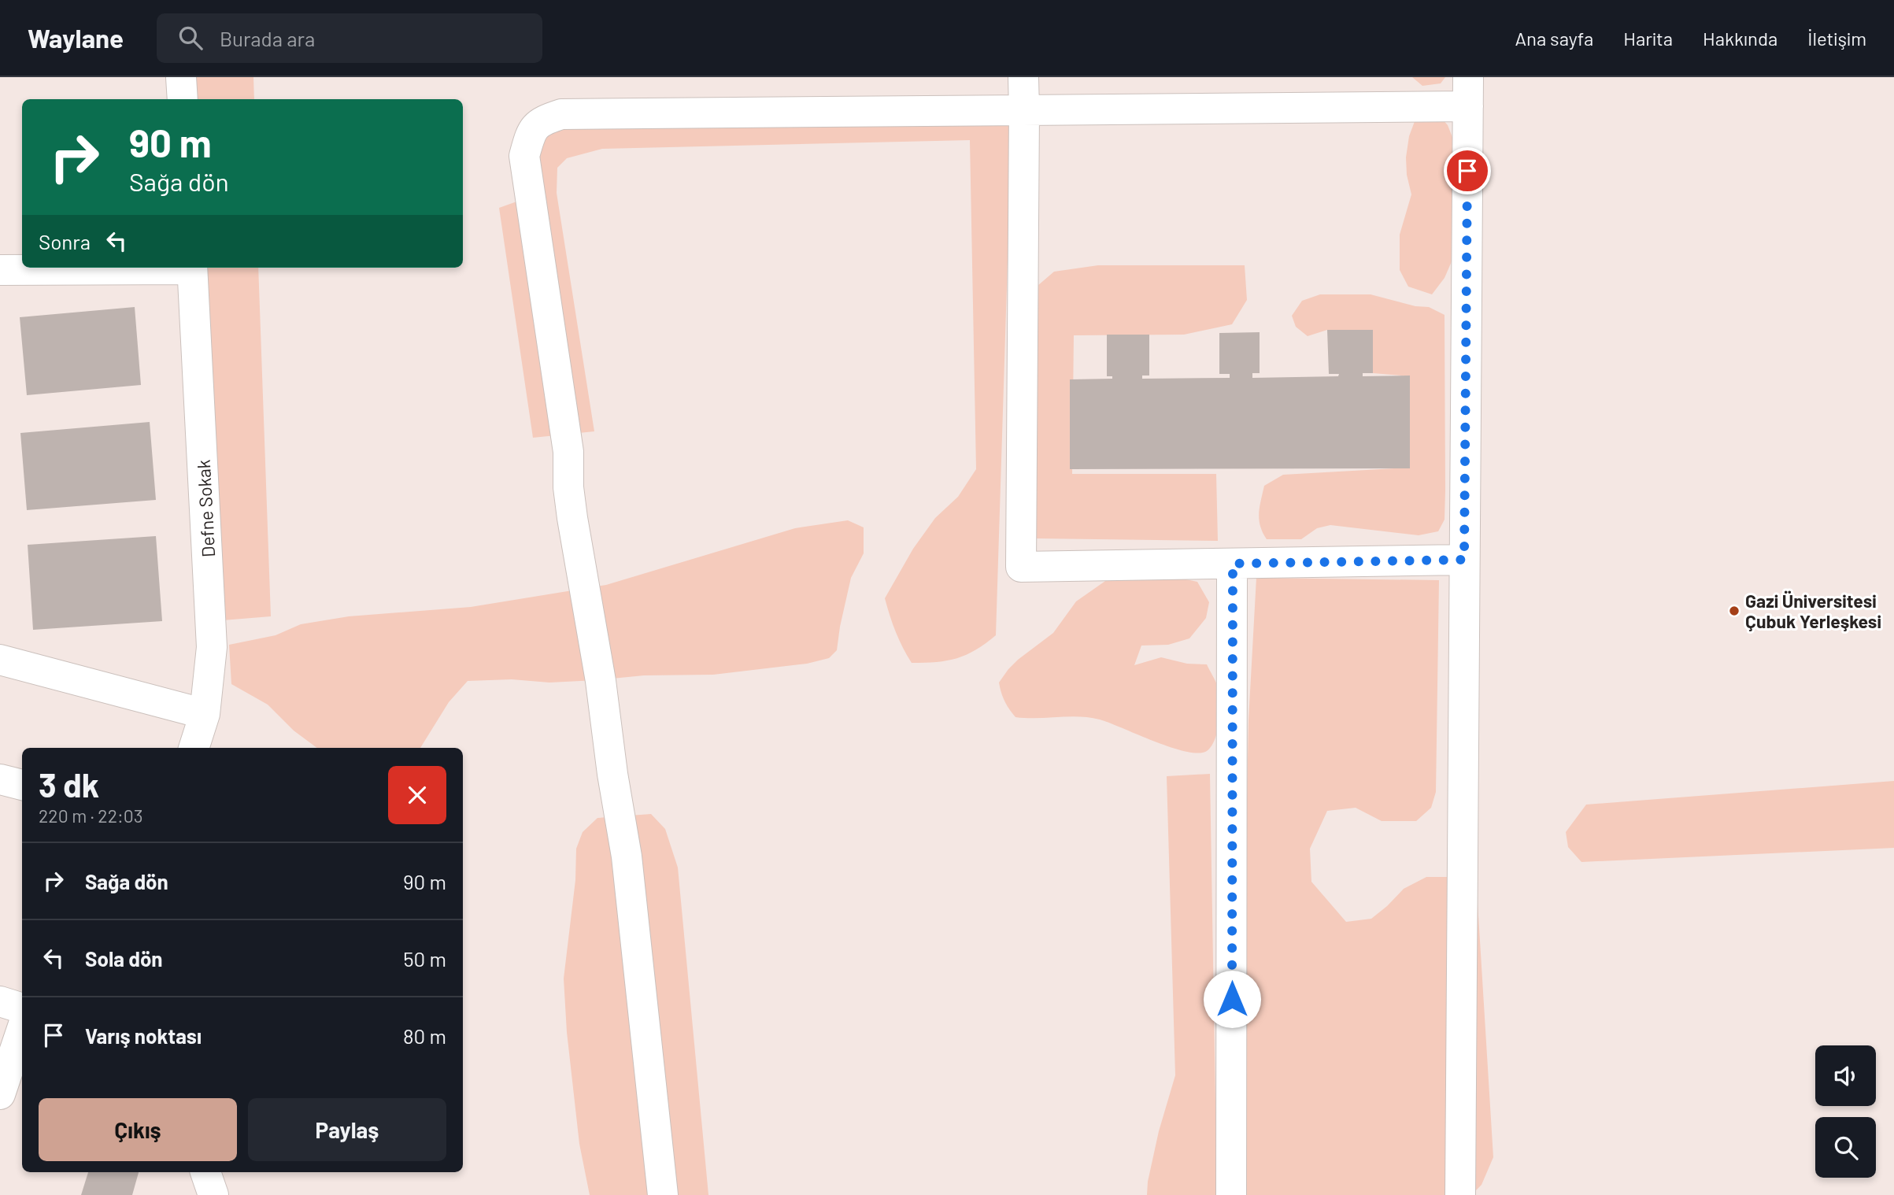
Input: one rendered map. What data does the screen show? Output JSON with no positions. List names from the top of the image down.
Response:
{
  "streets": {
    "street": ["Defne Sokak"]
  },
  "places": ["Gazi Üniversitesi Çubuk Yerleşkesi"],
  "page": {
    "header": "Waylane",
    "search": "Burada ara",
    "nav": [
      "Ana sayfa",
      "Harita",
      "Hakkında",
      "İletişim"
    ],
    "turn": ["90 m", "Sağa dön"],
    "then": "Sonra",
    "heading": ["3 dk", "220 m · 22:03"],
    "list": [
      {
        "name": "Sağa dön",
        "value": "90 m"
      },
      {
        "name": "Sola dön",
        "value": "50 m"
      },
      {
        "name": "Varış noktası",
        "value": "80 m"
      }
    ],
    "buttons": ["Çıkış", "Paylaş"]
  }
}
